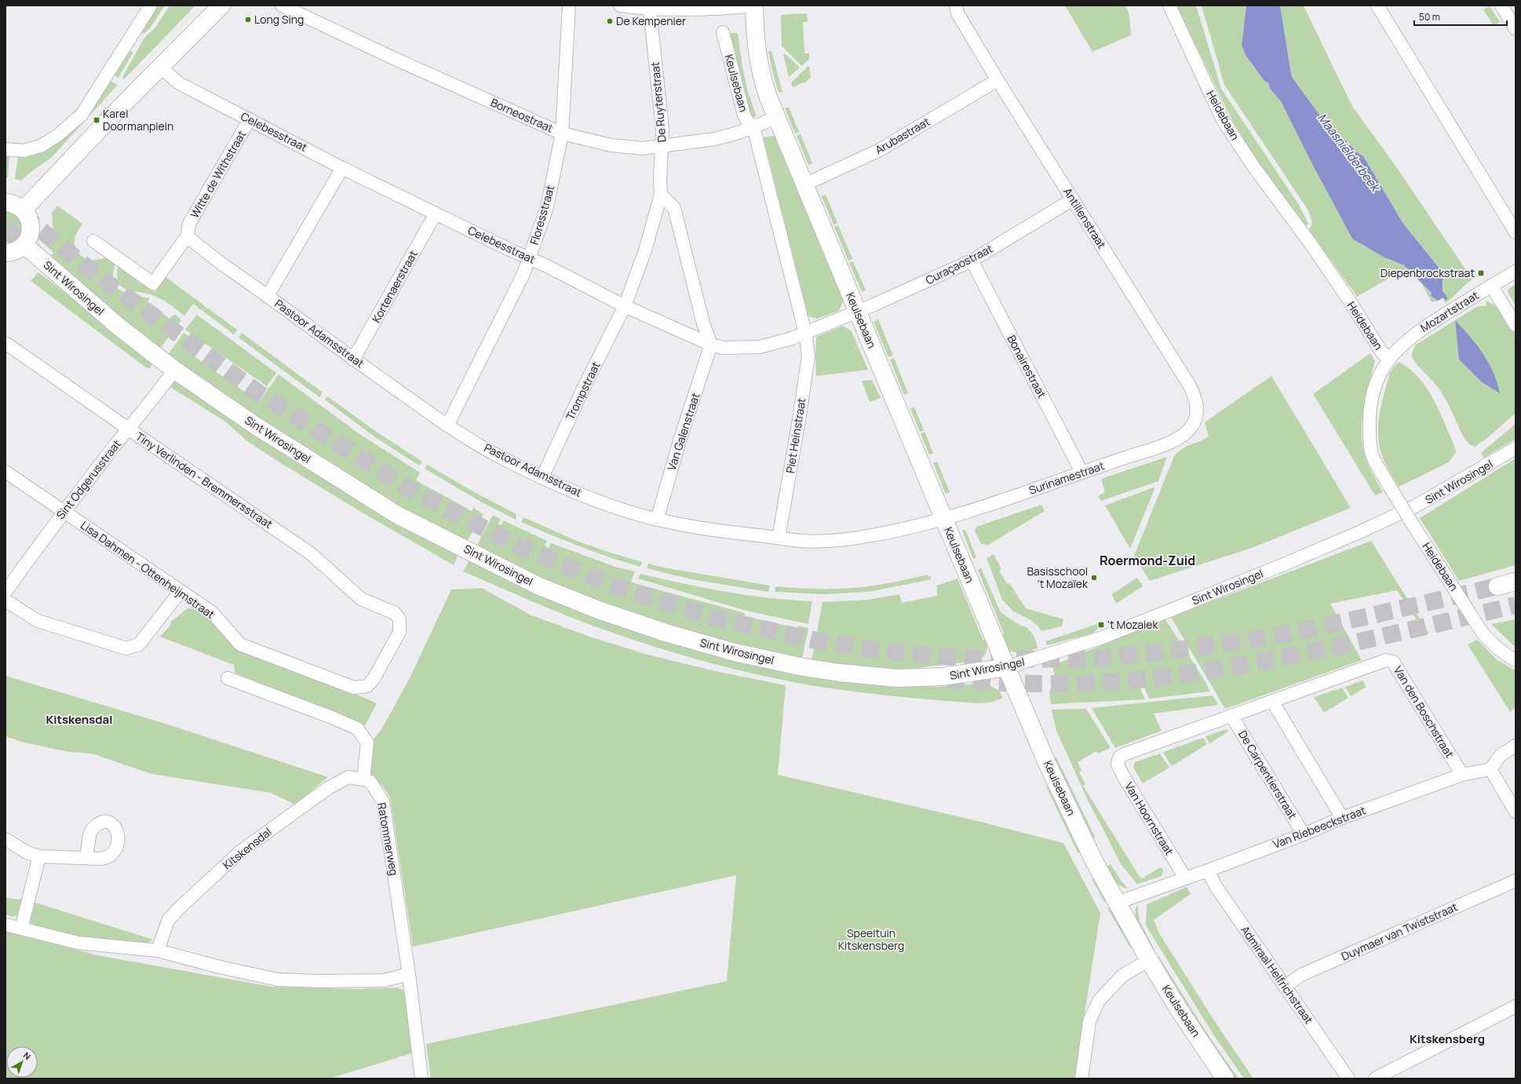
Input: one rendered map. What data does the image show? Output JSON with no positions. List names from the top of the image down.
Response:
{
  "streets": {
    "main road": ["Keulsebaan", "Sint Wirosingel"],
    "street": [
      "De Ruyterstraat",
      "Borneostraat",
      "Heidebaan",
      "Celebesstraat",
      "Arubastraat",
      "Witte de Withstraat",
      "Floresstraat",
      "Antillenstraat",
      "Curaçaostraat",
      "Kortenaerstraat",
      "Mozartstraat",
      "Pastoor Adamsstraat",
      "Bonairestraat",
      "Trompstraat",
      "Van Galenstraat",
      "Piet Heinstraat",
      "Surinamestraat",
      "Sint Odgerusstraat",
      "Tiny Verlinden - Bremmersstraat",
      "Lisa Dahmen - Ottenheijmstraat",
      "Van den Boschstraat",
      "De Carpentierstraat",
      "Van Hoornstraat",
      "Van Riebeeckstraat",
      "Ratommerweg",
      "Kitskensdal",
      "Duymaer van Twiststraat",
      "Admiraal Helfrichstraat"
    ]
  },
  "crossings": [
    ["Keulsebaan", "Borneostraat"],
    ["Keulsebaan", "Celebesstraat"],
    ["Keulsebaan", "Arubastraat"],
    ["Keulsebaan", "Curaçaostraat"],
    ["Keulsebaan", "Sint Wirosingel"],
    ["Keulsebaan", "Pastoor Adamsstraat"],
    ["Keulsebaan", "Piet Heinstraat"],
    ["Keulsebaan", "Surinamestraat"],
    ["Keulsebaan", "Van Riebeeckstraat"],
    ["De Ruyterstraat", "Borneostraat"],
    ["De Ruyterstraat", "Celebesstraat"],
    ["De Ruyterstraat", "Trompstraat"],
    ["Borneostraat", "Floresstraat"],
    ["Heidebaan", "Mozartstraat"],
    ["Celebesstraat", "Witte de Withstraat"],
    ["Celebesstraat", "Floresstraat"],
    ["Celebesstraat", "Curaçaostraat"],
    ["Celebesstraat", "Kortenaerstraat"],
    ["Celebesstraat", "Trompstraat"],
    ["Celebesstraat", "Van Galenstraat"],
    ["Celebesstraat", "Piet Heinstraat"],
    ["Arubastraat", "Antillenstraat"],
    ["Witte de Withstraat", "Pastoor Adamsstraat"],
    ["Floresstraat", "Pastoor Adamsstraat"],
    ["Antillenstraat", "Curaçaostraat"],
    ["Antillenstraat", "Surinamestraat"],
    ["Curaçaostraat", "Bonairestraat"],
    ["Kortenaerstraat", "Pastoor Adamsstraat"],
    ["Sint Wirosingel", "Sint Odgerusstraat"],
    ["Pastoor Adamsstraat", "Trompstraat"],
    ["Pastoor Adamsstraat", "Van Galenstraat"],
    ["Pastoor Adamsstraat", "Piet Heinstraat"],
    ["Pastoor Adamsstraat", "Surinamestraat"],
    ["Bonairestraat", "Surinamestraat"],
    ["Sint Odgerusstraat", "Tiny Verlinden - Bremmersstraat"],
    ["Sint Odgerusstraat", "Lisa Dahmen - Ottenheijmstraat"],
    ["Tiny Verlinden - Bremmersstraat", "Lisa Dahmen - Ottenheijmstraat"],
    ["Van den Boschstraat", "De Carpentierstraat"],
    ["Van den Boschstraat", "Van Hoornstraat"],
    ["Van den Boschstraat", "Van Riebeeckstraat"],
    ["De Carpentierstraat", "Van Riebeeckstraat"],
    ["Van Hoornstraat", "Van Riebeeckstraat"],
    ["Van Riebeeckstraat", "Admiraal Helfrichstraat"],
    ["Ratommerweg", "Kitskensdal"],
    ["Duymaer van Twiststraat", "Admiraal Helfrichstraat"]
  ],
  "districts": ["Roermond-Zuid", "Kitskensdal", "Kitskensberg"],
  "water": ["Maasnielderbeek"],
  "parks": ["Speeltuin Kitskensberg"],
  "places": {
    "other": ["Long Sing", "De Kempenier", "Basisschool 't Mozaïek"],
    "transit": ["Karel Doormanplein", "Diepenbrockstraat", "'t Mozaiek"]
  },
  "scale_bar": "50 m",
  "north": "top right"
}
